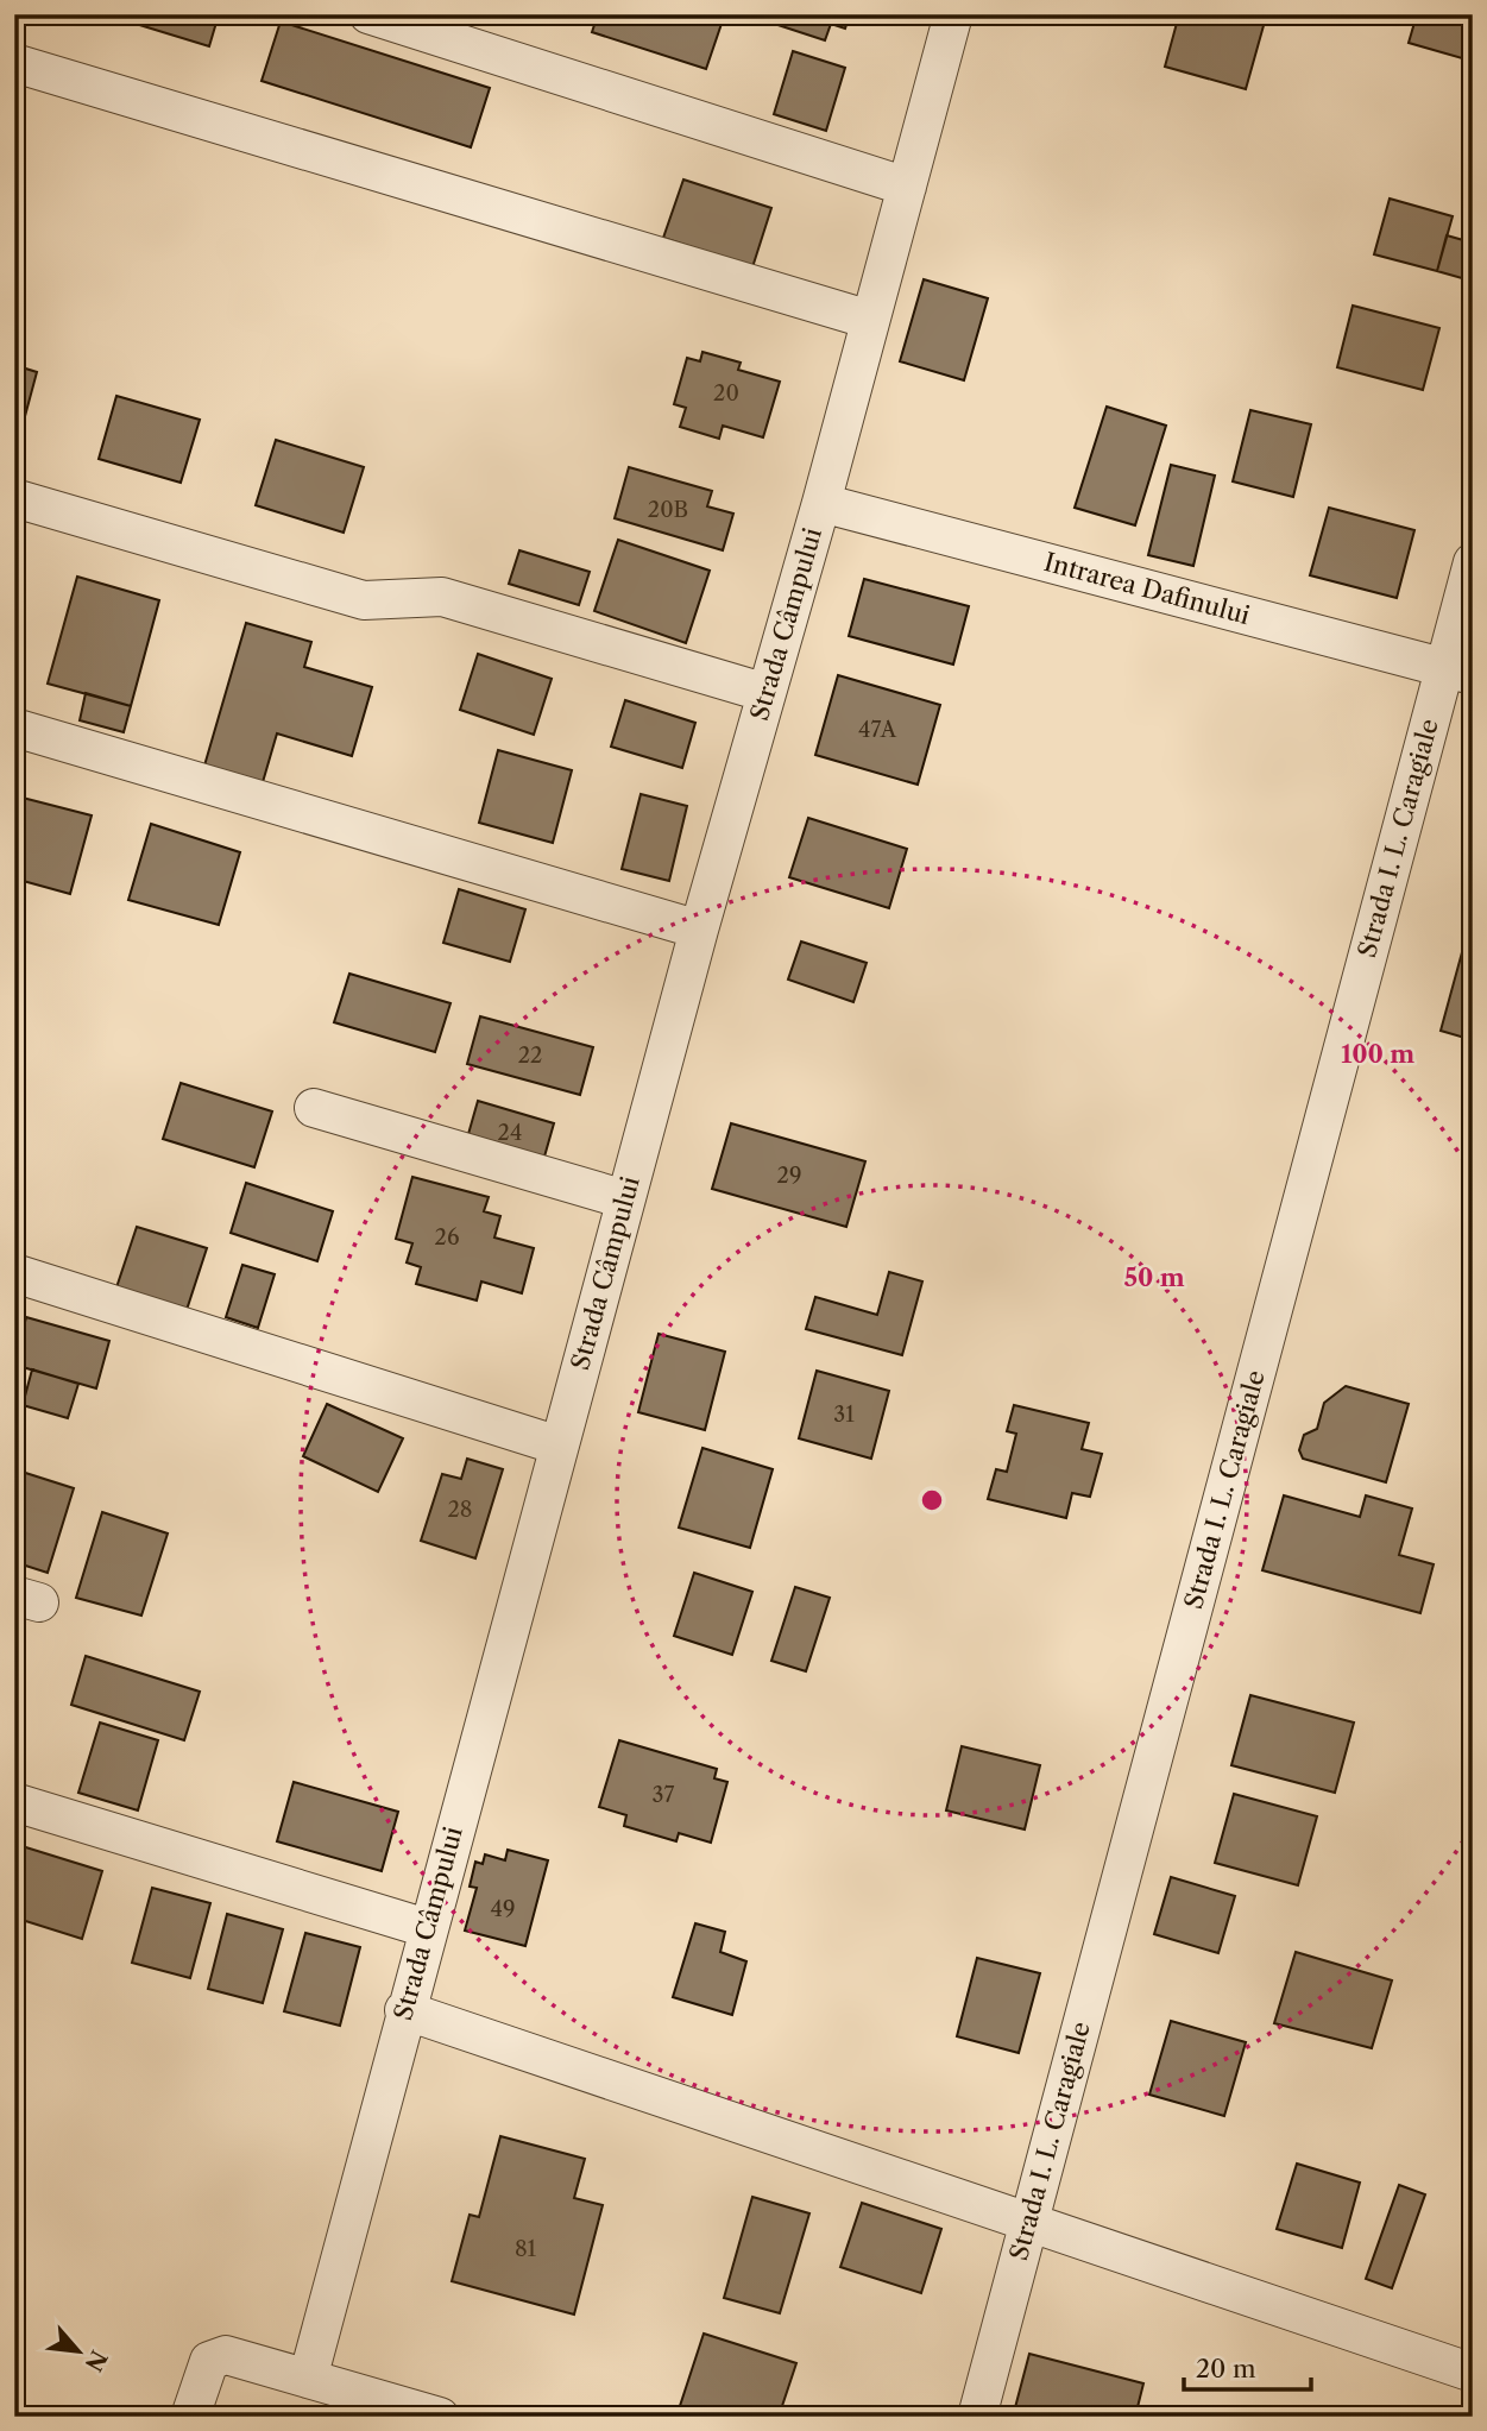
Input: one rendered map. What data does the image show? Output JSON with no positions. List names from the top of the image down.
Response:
{
  "streets": {
    "street": ["Intrarea Dafinului", "Strada Câmpului", "Strada I. L. Caragiale"]
  },
  "crossings": [
    ["Intrarea Dafinului", "Strada Câmpului"],
    ["Intrarea Dafinului", "Strada I. L. Caragiale"]
  ],
  "house_numbers": [
    "20",
    "20B",
    "47A",
    "22",
    "24",
    "29",
    "26",
    "31",
    "28",
    "37",
    "49",
    "81"
  ],
  "scale_bar": "20 m",
  "north": "bottom right",
  "rings": ["100 m", "50 m"]
}
